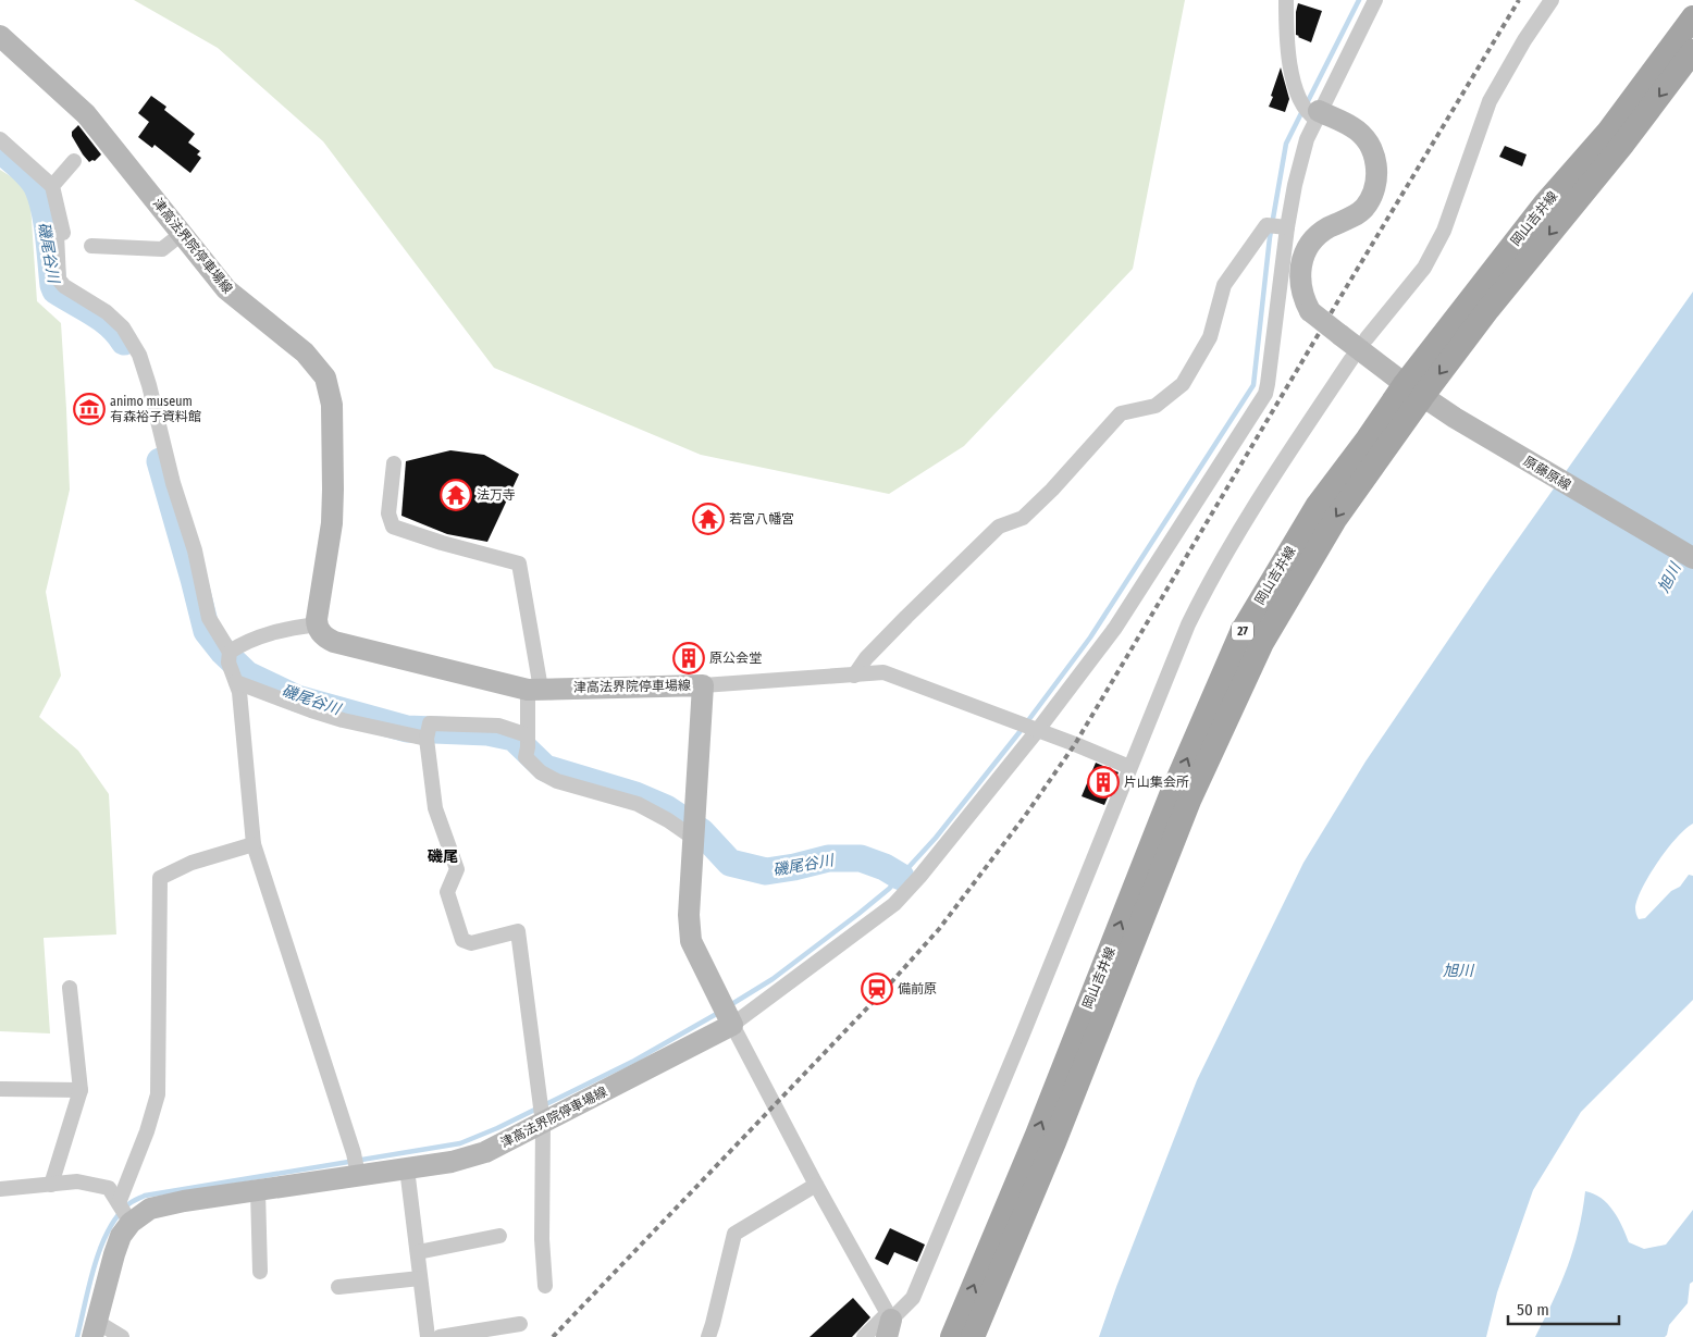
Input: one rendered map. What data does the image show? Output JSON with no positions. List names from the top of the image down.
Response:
{
  "streets": {
    "main road": [
      "岡山吉井線",
      "津高法界院停車場線",
      "原藤原線",
      "27"
    ]
  },
  "crossings": [
    ["岡山吉井線", "原藤原線"]
  ],
  "districts": ["磯尾"],
  "water": ["磯尾谷川", "旭川"],
  "places": {
    "museum": ["animo museum 有森裕子資料館"],
    "temple": ["法万寺", "若宮八幡宮"],
    "building": ["原公会堂", "片山集会所"],
    "station": ["備前原"]
  },
  "scale_bar": "50 m"
}
